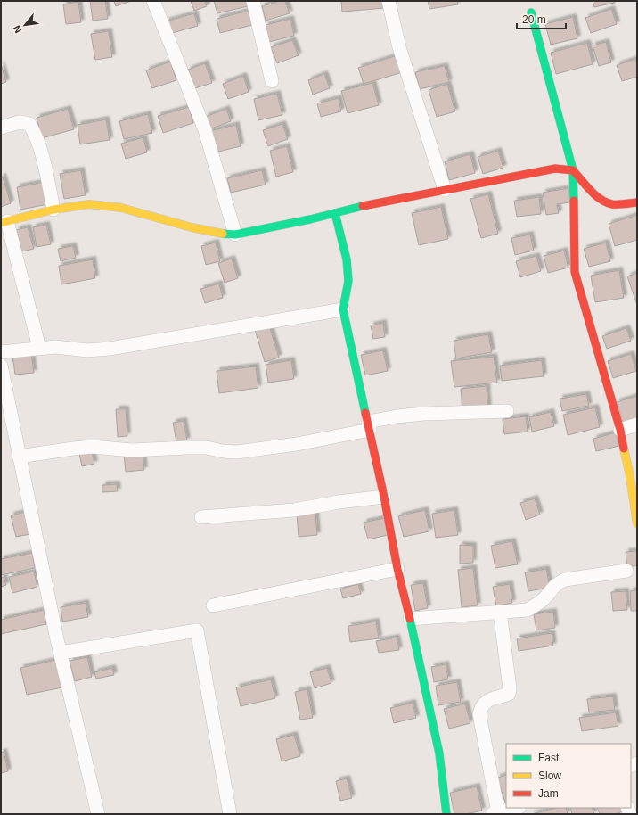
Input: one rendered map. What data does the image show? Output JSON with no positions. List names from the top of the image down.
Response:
{
  "legend": ["Fast", "Slow", "Jam"],
  "scale_bar": "20 m",
  "north": "bottom left"
}
